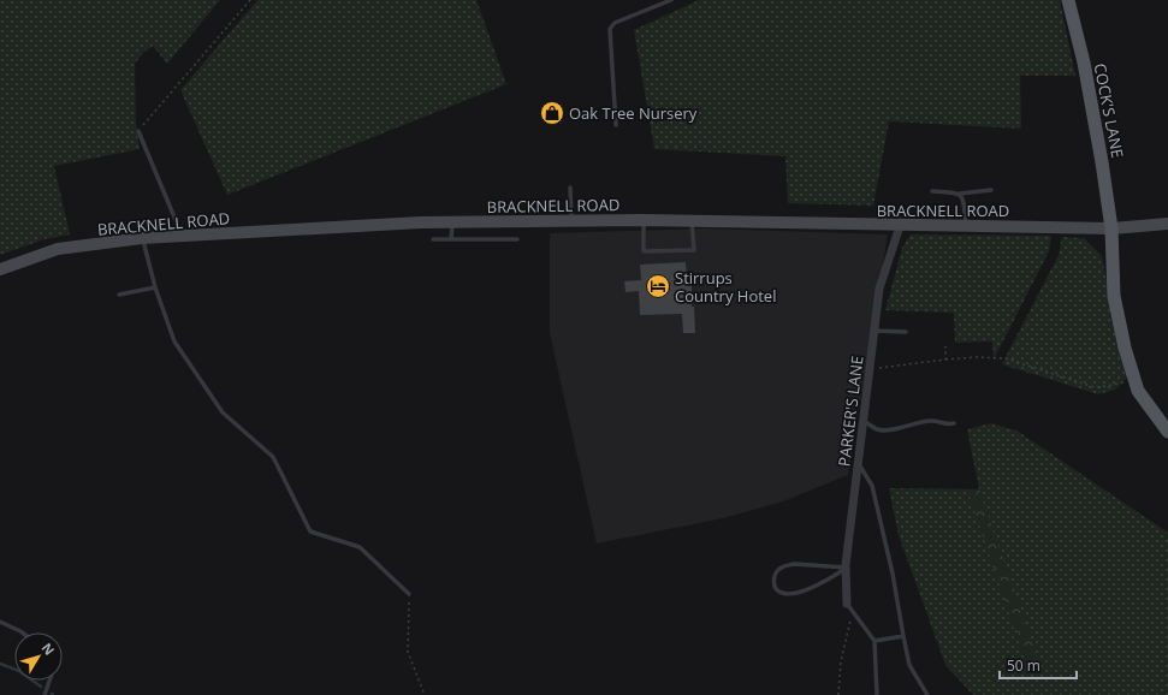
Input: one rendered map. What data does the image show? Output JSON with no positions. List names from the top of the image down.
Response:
{
  "streets": {
    "main road": ["COCK'S LANE", "BRACKNELL ROAD"],
    "street": ["PARKER'S LANE"]
  },
  "crossings": [
    ["COCK'S LANE", "BRACKNELL ROAD"],
    ["BRACKNELL ROAD", "PARKER'S LANE"]
  ],
  "places": {
    "shop": ["Oak Tree Nursery"],
    "hotel": ["Stirrups Country Hotel"]
  },
  "scale_bar": "50 m",
  "north": "top right"
}
